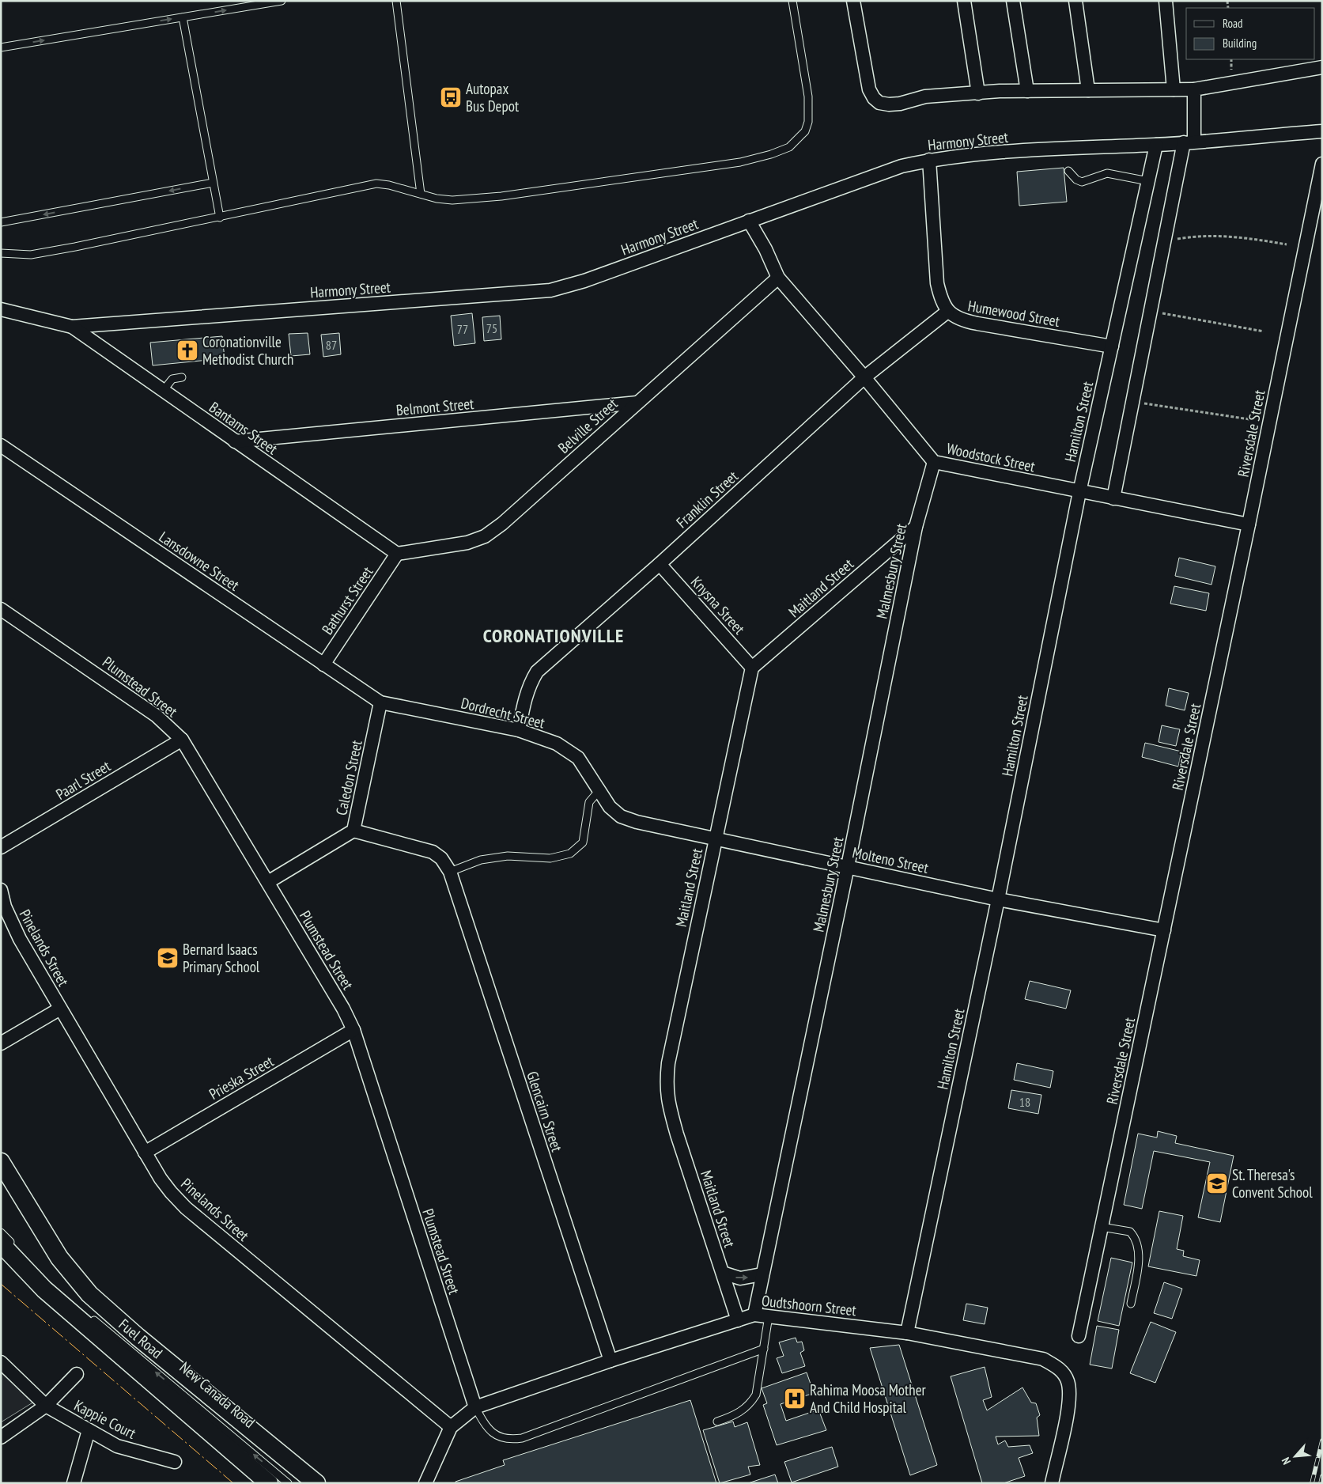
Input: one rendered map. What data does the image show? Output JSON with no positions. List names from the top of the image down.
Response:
{
  "streets": {
    "main road": ["Fuel Road"],
    "street": [
      "Harmony Street",
      "Humewood Street",
      "Belmont Street",
      "Hamilton Street",
      "Belville Street",
      "Bantams Street",
      "Riversdale Street",
      "Woodstock Street",
      "Franklin Street",
      "Lansdowne Street",
      "Malmesbury Street",
      "Maitland Street",
      "Bathurst Street",
      "Knysna Street",
      "Plumstead Street",
      "Dordrecht Street",
      "Caledon Street",
      "Paarl Street",
      "Molteno Street",
      "Pinelands Street",
      "Prieska Street",
      "Glencairn Street",
      "Oudtshoorn Street",
      "Kappie Court"
    ],
    "lane": ["New Canada Road"]
  },
  "crossings": [
    ["Harmony Street", "Humewood Street"],
    ["Harmony Street", "Hamilton Street"],
    ["Harmony Street", "Bantams Street"],
    ["Harmony Street", "Woodstock Street"],
    ["Humewood Street", "Hamilton Street"],
    ["Humewood Street", "Franklin Street"],
    ["Belmont Street", "Belville Street"],
    ["Belmont Street", "Bantams Street"],
    ["Hamilton Street", "Woodstock Street"],
    ["Hamilton Street", "Molteno Street"],
    ["Hamilton Street", "Oudtshoorn Street"],
    ["Belville Street", "Bantams Street"],
    ["Belville Street", "Woodstock Street"],
    ["Belville Street", "Bathurst Street"],
    ["Bantams Street", "Bathurst Street"],
    ["Riversdale Street", "Woodstock Street"],
    ["Riversdale Street", "Molteno Street"],
    ["Woodstock Street", "Franklin Street"],
    ["Woodstock Street", "Malmesbury Street"],
    ["Franklin Street", "Knysna Street"],
    ["Franklin Street", "Dordrecht Street"],
    ["Lansdowne Street", "Bathurst Street"],
    ["Lansdowne Street", "Dordrecht Street"],
    ["Lansdowne Street", "Caledon Street"],
    ["Malmesbury Street", "Maitland Street"],
    ["Malmesbury Street", "Molteno Street"],
    ["Malmesbury Street", "Oudtshoorn Street"],
    ["Maitland Street", "Knysna Street"],
    ["Maitland Street", "Molteno Street"],
    ["Maitland Street", "Oudtshoorn Street"],
    ["Plumstead Street", "Caledon Street"],
    ["Plumstead Street", "Paarl Street"],
    ["Plumstead Street", "Prieska Street"],
    ["Plumstead Street", "Oudtshoorn Street"],
    ["Dordrecht Street", "Caledon Street"],
    ["Dordrecht Street", "Molteno Street"],
    ["Pinelands Street", "Prieska Street"],
    ["Pinelands Street", "Oudtshoorn Street"],
    ["Glencairn Street", "Oudtshoorn Street"]
  ],
  "districts": ["CORONATIONVILLE"],
  "places": {
    "bus stop": ["Autopax Bus Depot"],
    "church": ["Coronationville Methodist Church"],
    "school or university": ["Bernard Isaacs Primary School", "St. Theresa's Convent School"],
    "hospital": ["Rahima Moosa Mother And Child Hospital"]
  },
  "house_numbers": [
    "75",
    "77",
    "87",
    "18"
  ],
  "legend": ["Road", "Building"],
  "north": "bottom left"
}
